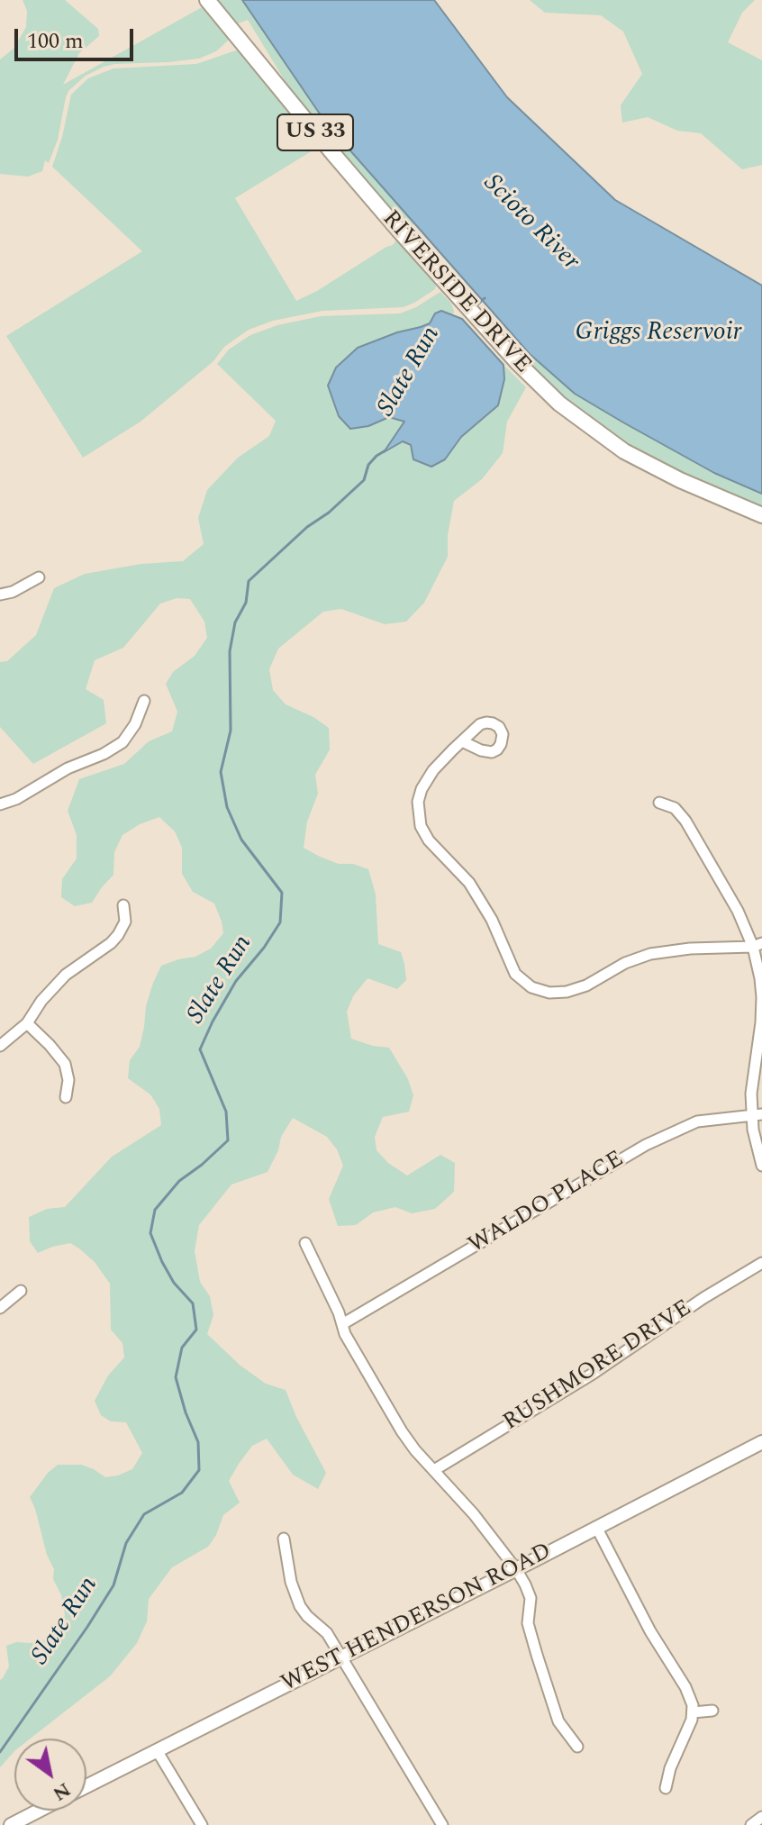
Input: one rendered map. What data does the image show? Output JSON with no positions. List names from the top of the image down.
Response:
{
  "streets": {
    "main road": ["US 33", "RIVERSIDE DRIVE", "WEST HENDERSON ROAD"],
    "street": ["WALDO PLACE", "RUSHMORE DRIVE"]
  },
  "water": ["Scioto River", "Griggs Reservoir", "Slate Run"],
  "scale_bar": "100 m",
  "north": "bottom right"
}
